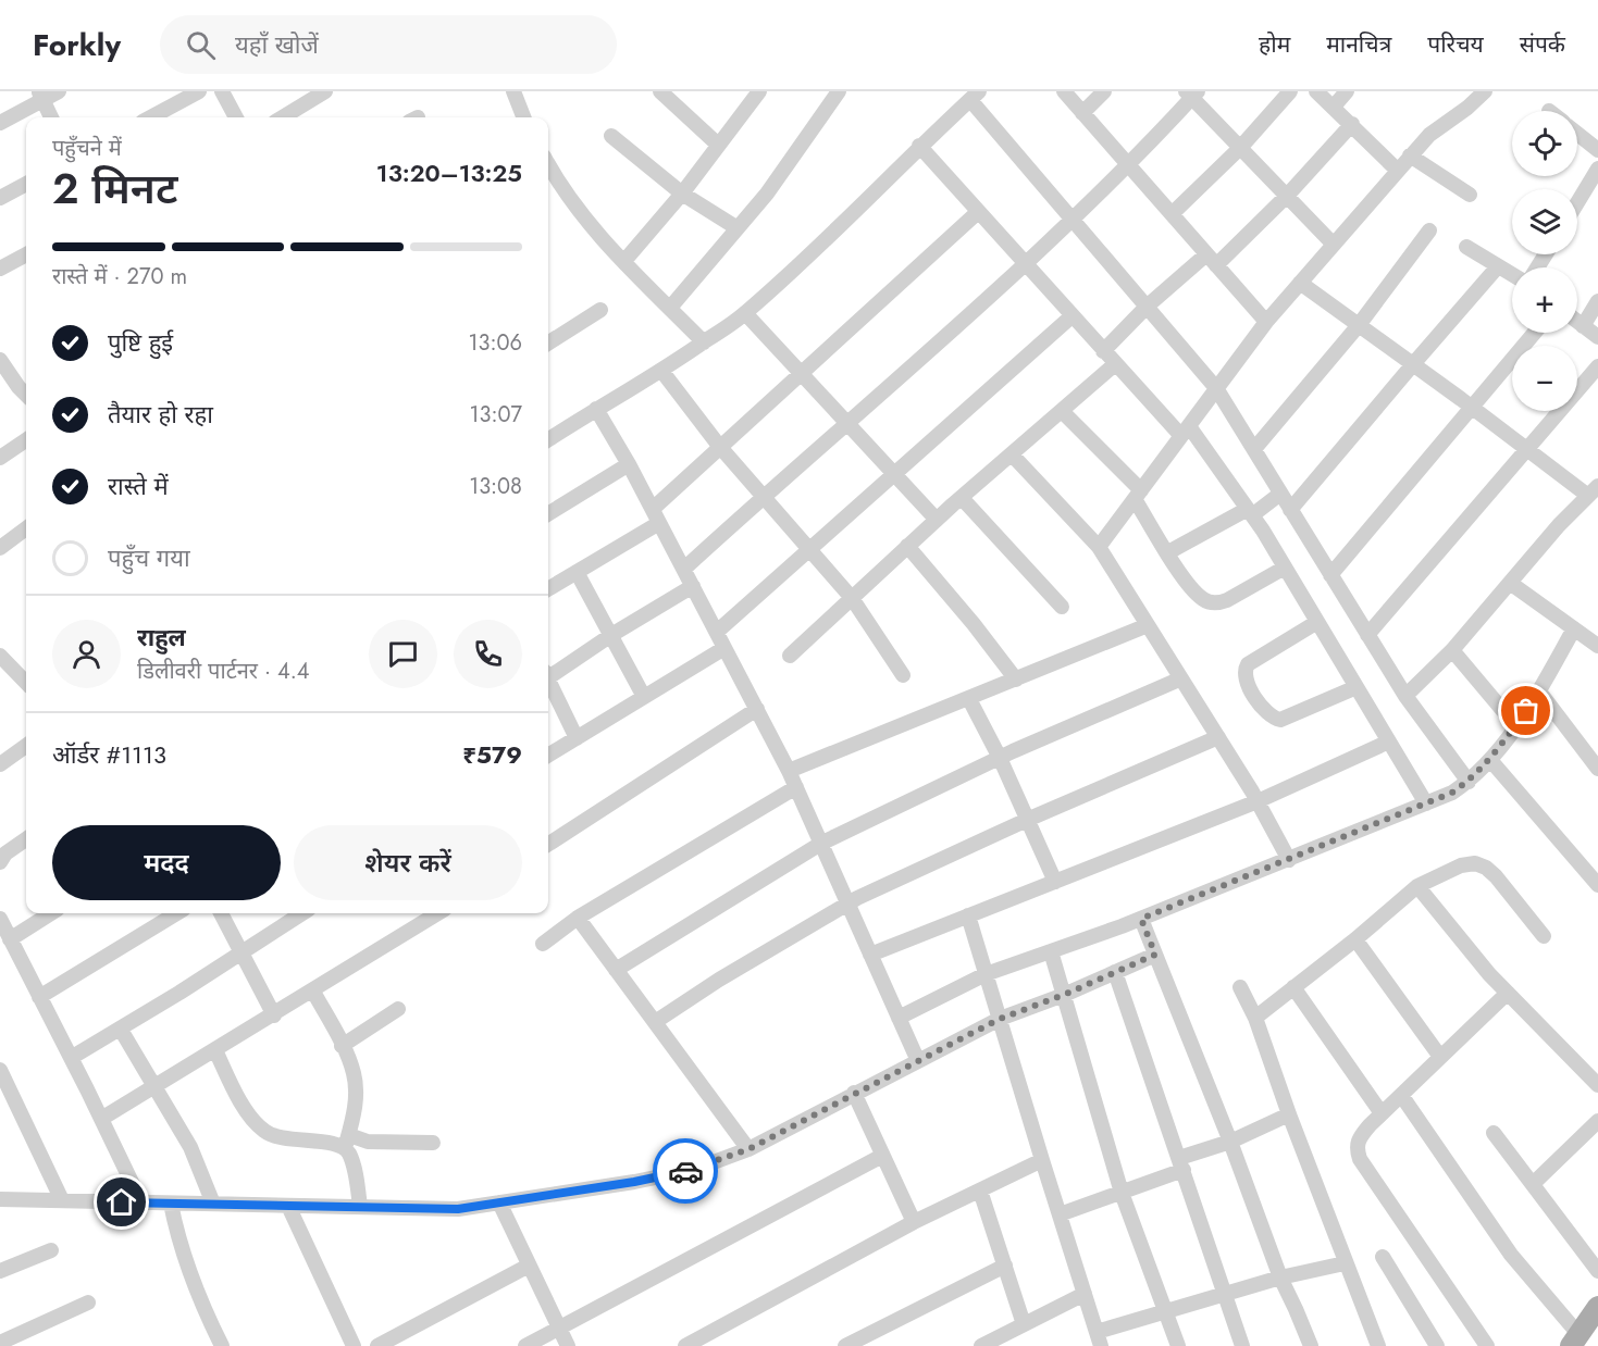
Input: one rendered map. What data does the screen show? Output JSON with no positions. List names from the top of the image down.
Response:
{
  "page": {
    "header": "Forkly",
    "search": "यहाँ खोजें",
    "nav": [
      "होम",
      "मानचित्र",
      "परिचय",
      "संपर्क"
    ],
    "map_buttons": ["+", "−"],
    "heading": ["2 मिनट", "पहुँचने में", "13:20–13:25"],
    "panel": [
      "राहुल",
      "डिलीवरी पार्टनर · 4.4",
      "ऑर्डर #1113",
      "₹579"
    ],
    "bar": "रास्ते में · 270 m",
    "list": [
      ["पुष्टि हुई", "13:06"],
      ["तैयार हो रहा", "13:07"],
      ["रास्ते में", "13:08"],
      "पहुँच गया"
    ],
    "buttons": ["मदद", "शेयर करें"]
  }
}
